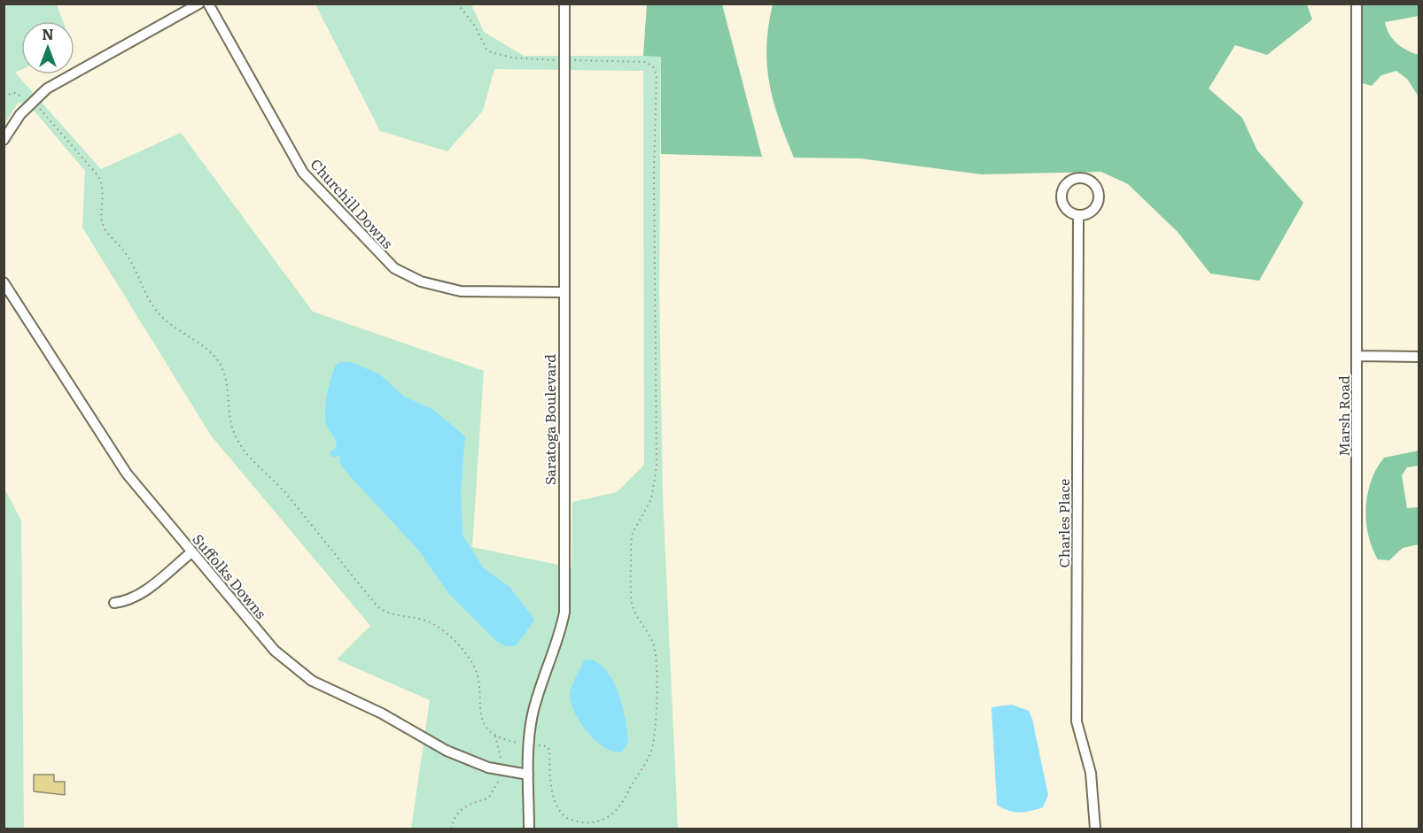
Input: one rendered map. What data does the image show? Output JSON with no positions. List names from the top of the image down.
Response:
{
  "streets": {
    "street": [
      "Churchill Downs",
      "Marsh Road",
      "Saratoga Boulevard",
      "Charles Place",
      "Suffolks Downs"
    ]
  },
  "crossings": [
    ["Churchill Downs", "Saratoga Boulevard"],
    ["Saratoga Boulevard", "Suffolks Downs"]
  ],
  "north": "top"
}
